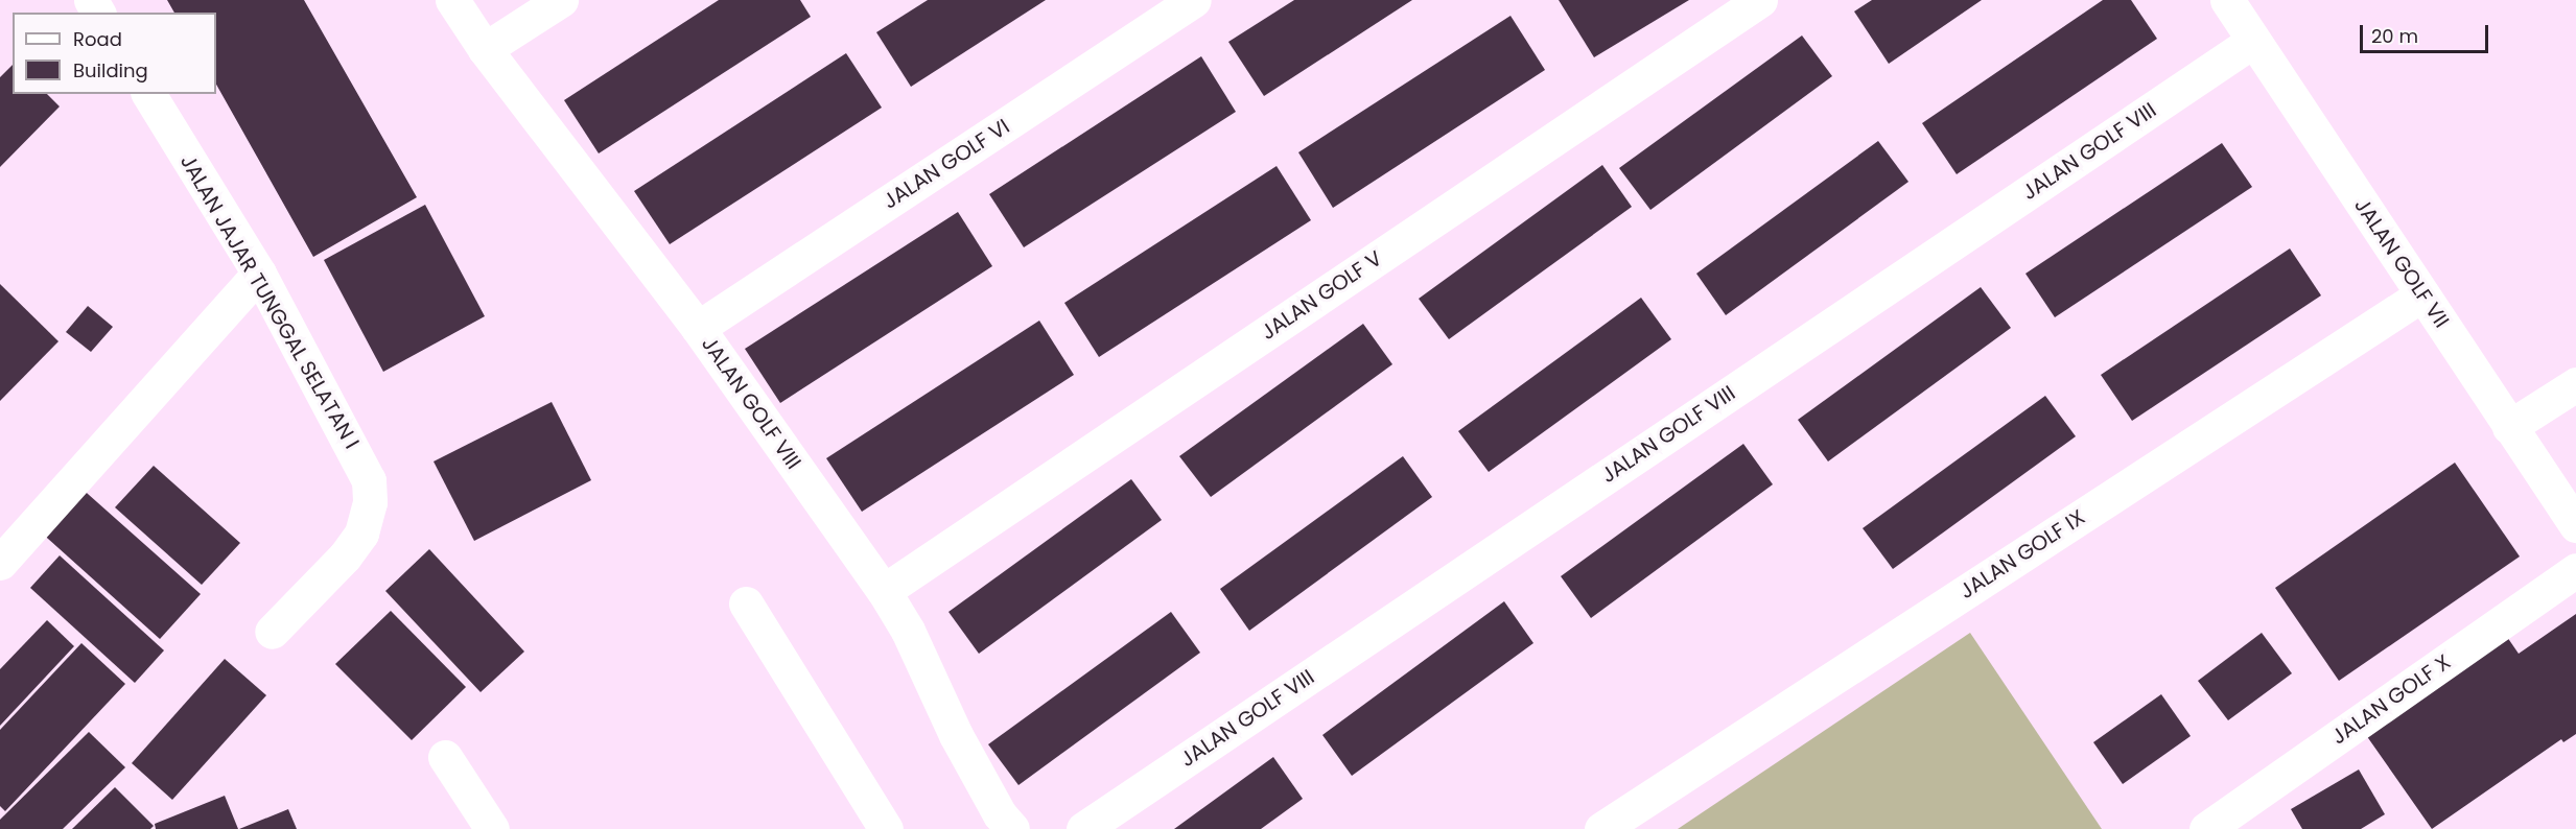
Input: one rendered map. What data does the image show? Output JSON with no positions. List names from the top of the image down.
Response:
{
  "streets": {
    "street": [
      "JALAN GOLF VIII",
      "JALAN GOLF VI",
      "JALAN GOLF VII",
      "JALAN GOLF V",
      "JALAN JAJAR TUNGGAL SELATAN I",
      "JALAN GOLF IX",
      "JALAN GOLF X"
    ]
  },
  "crossings": [
    ["JALAN GOLF VIII", "JALAN GOLF VI"],
    ["JALAN GOLF VIII", "JALAN GOLF VII"],
    ["JALAN GOLF VIII", "JALAN GOLF V"],
    ["JALAN GOLF VII", "JALAN GOLF IX"]
  ],
  "legend": ["Road", "Building"],
  "scale_bar": "20 m"
}
